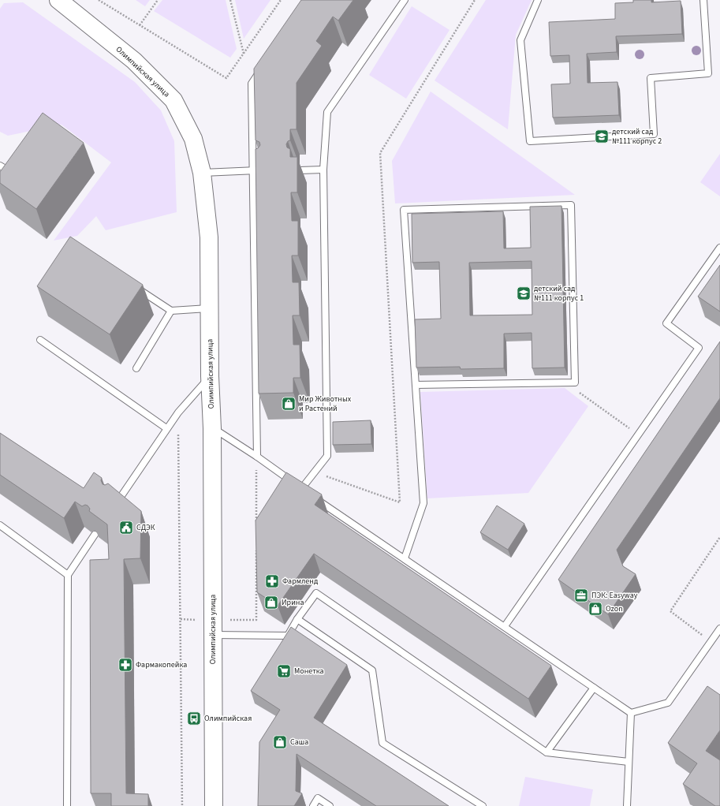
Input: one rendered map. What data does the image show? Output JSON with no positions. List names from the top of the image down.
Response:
{
  "streets": {
    "street": ["Олимпийская улица"]
  },
  "places": {
    "school or university": ["детский сад №111 корпус 2", "детский сад №111 корпус 1"],
    "shop": [
      "Мир Животных и Растений",
      "Ирина",
      "Ozon",
      "Саша"
    ],
    "public building": ["СДЭК"],
    "pharmacy": ["Фармленд", "Фармакопейка"],
    "office": ["ПЭК: Easyway"],
    "supermarket": ["Монетка"],
    "bus stop": ["Олимпийская"]
  }
}
